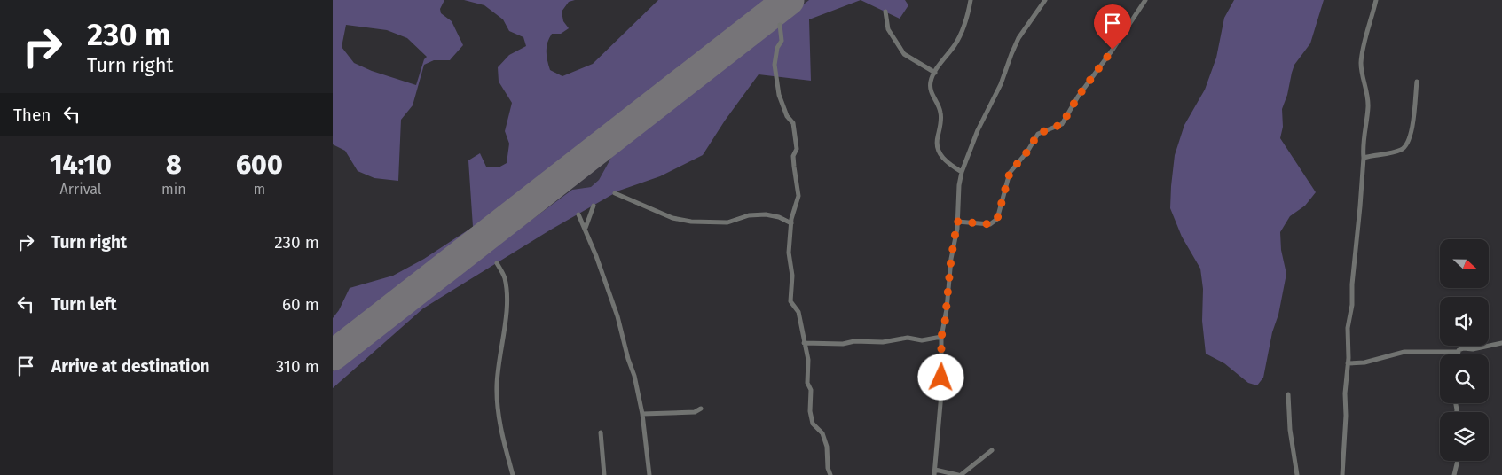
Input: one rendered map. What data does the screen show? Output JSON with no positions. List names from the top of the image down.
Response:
{
  "north": "right",
  "page": {
    "turn": ["230 m", "Turn right"],
    "then": "Then",
    "eta": [
      "14:10",
      "Arrival",
      "8",
      "min",
      "600",
      "m"
    ],
    "list": [
      {
        "name": "Turn right",
        "value": "230 m"
      },
      {
        "name": "Turn left",
        "value": "60 m"
      },
      {
        "name": "Arrive at destination",
        "value": "310 m"
      }
    ]
  }
}
